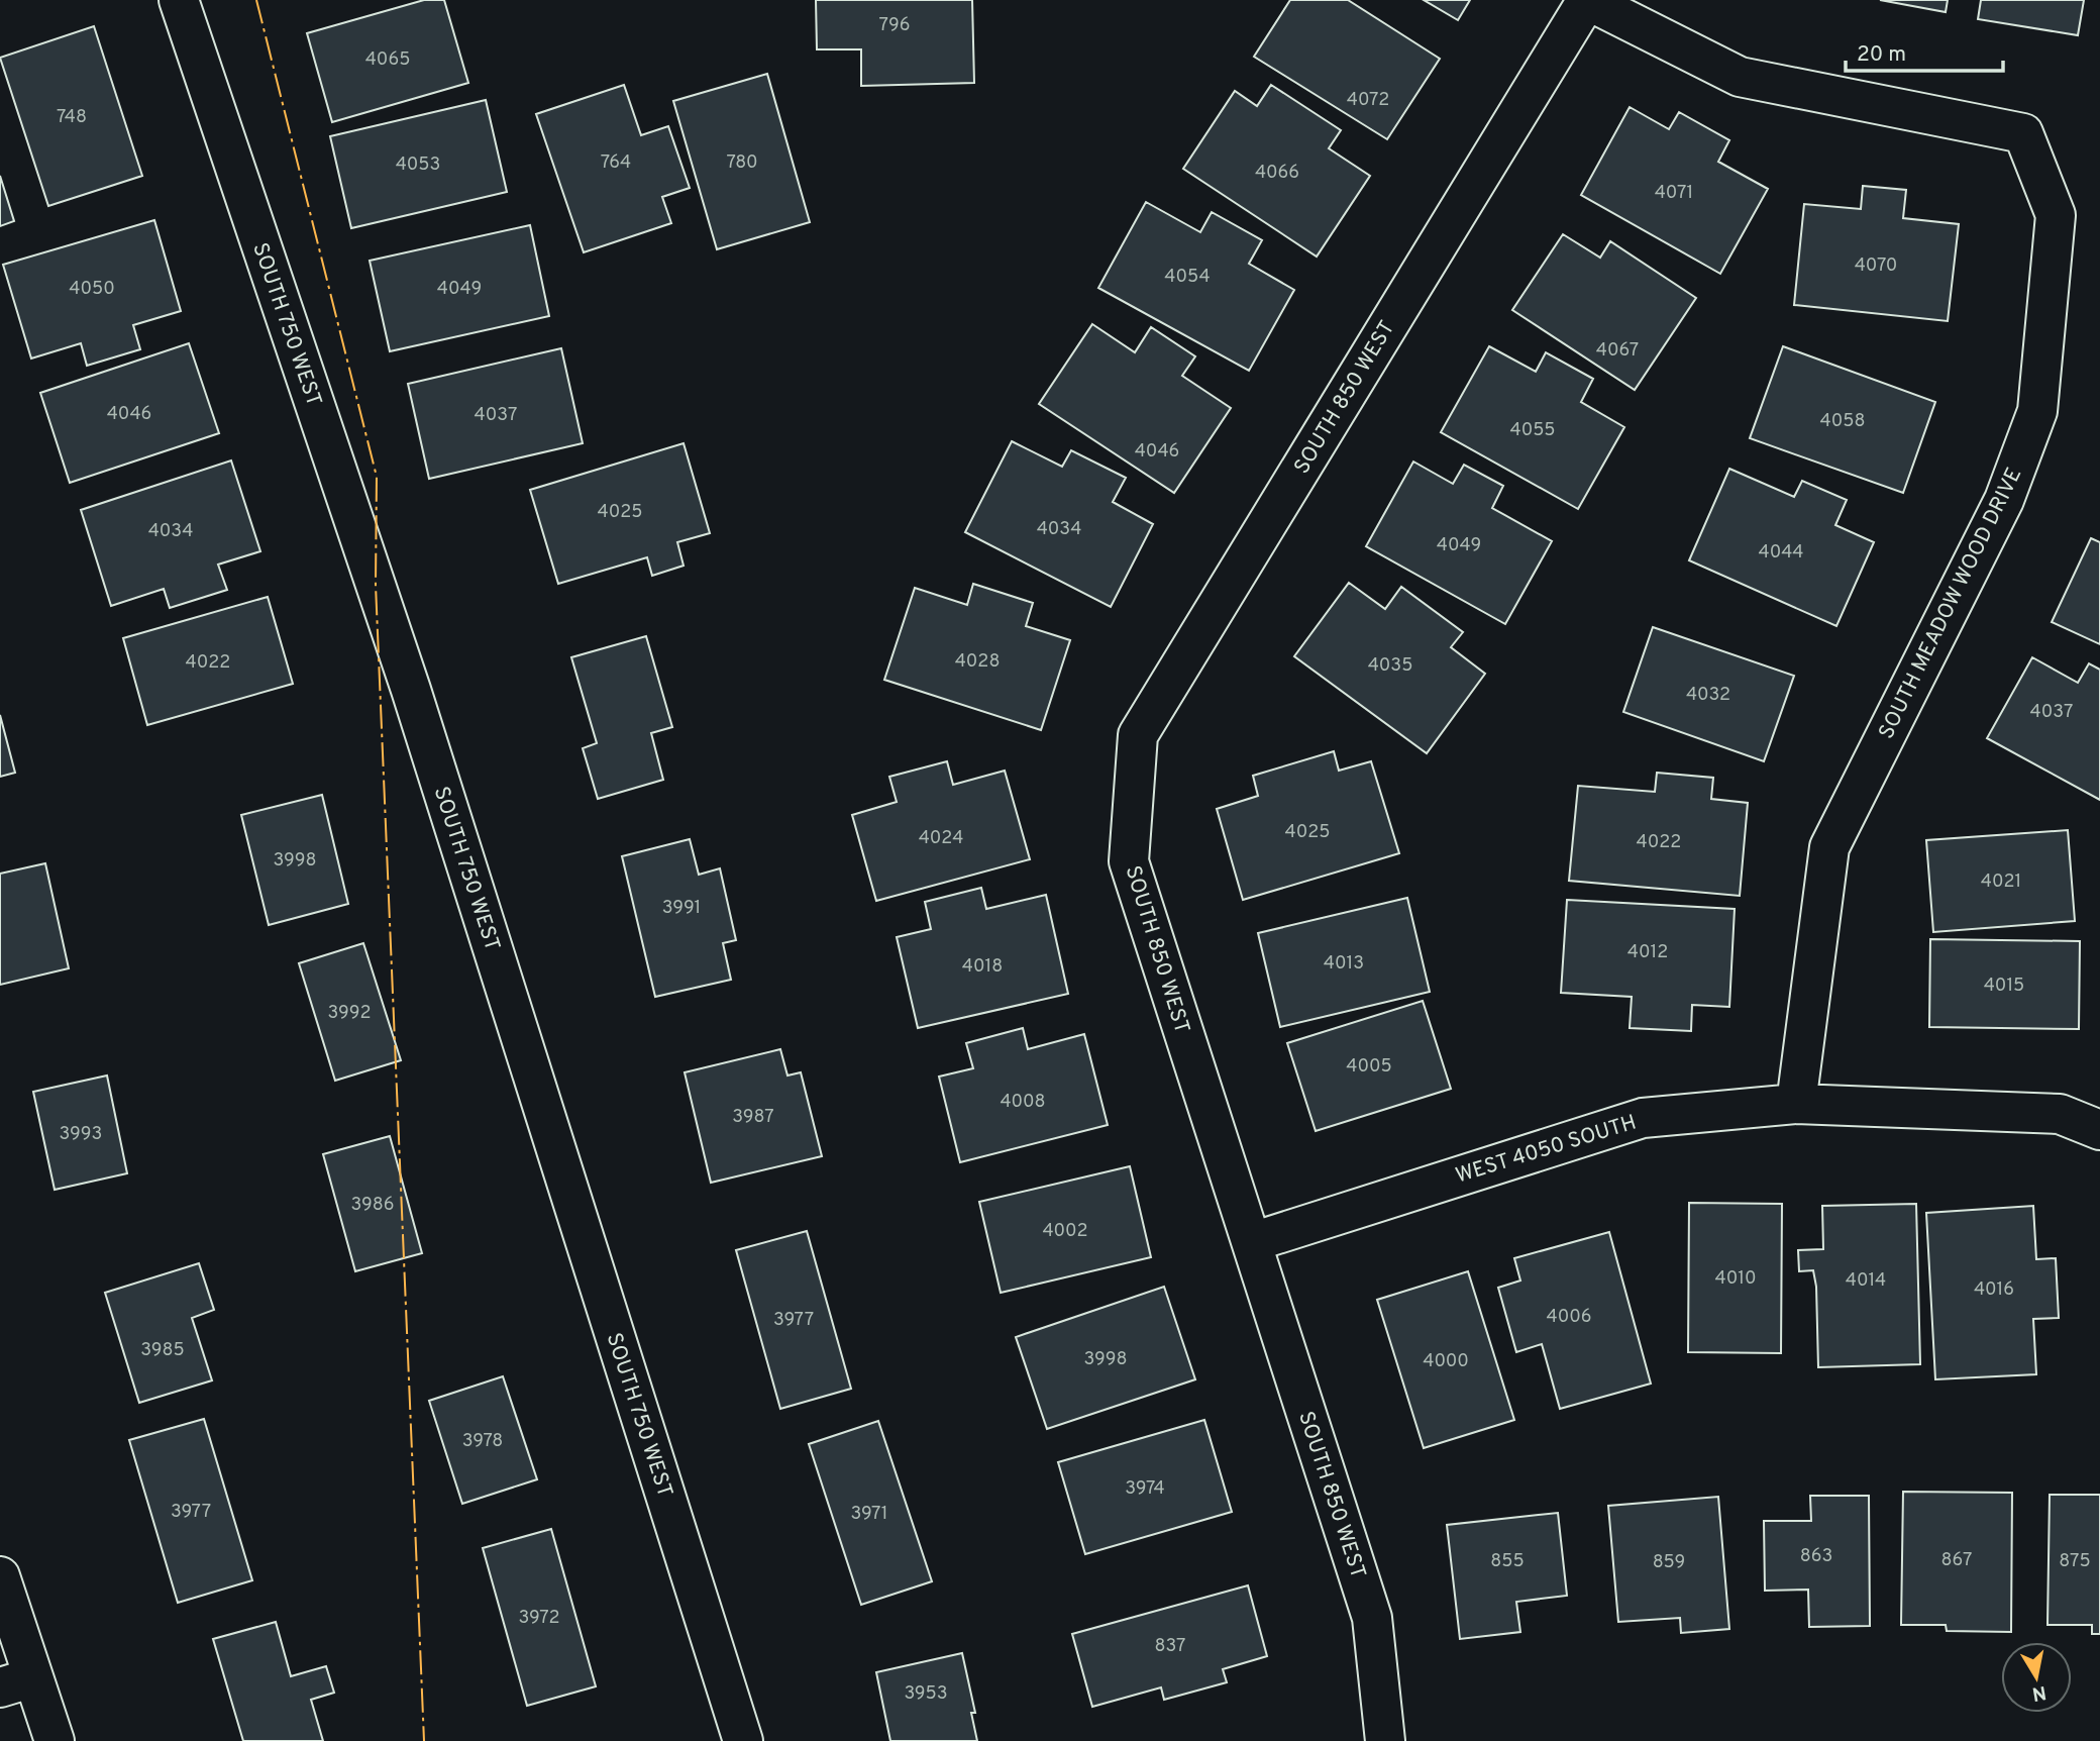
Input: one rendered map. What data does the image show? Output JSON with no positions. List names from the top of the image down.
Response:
{
  "streets": {
    "street": [
      "SOUTH 750 WEST",
      "SOUTH 850 WEST",
      "SOUTH MEADOW WOOD DRIVE",
      "WEST 4050 SOUTH"
    ]
  },
  "crossings": [
    ["SOUTH 850 WEST", "SOUTH MEADOW WOOD DRIVE"],
    ["SOUTH 850 WEST", "WEST 4050 SOUTH"],
    ["SOUTH MEADOW WOOD DRIVE", "WEST 4050 SOUTH"]
  ],
  "house_numbers": [
    "796",
    "4065",
    "4072",
    "748",
    "764",
    "780",
    "4053",
    "4066",
    "4071",
    "4070",
    "4054",
    "4050",
    "4049",
    "4067",
    "4046",
    "4037",
    "4058",
    "4055",
    "4046",
    "4025",
    "4034",
    "4034",
    "4049",
    "4044",
    "4028",
    "4022",
    "4035",
    "4032",
    "4037",
    "4025",
    "4024",
    "4022",
    "3998",
    "4021",
    "3991",
    "4012",
    "4013",
    "4018",
    "4015",
    "3992",
    "4005",
    "4008",
    "3987",
    "3993",
    "3986",
    "4002",
    "4010",
    "4014",
    "4016",
    "4006",
    "3977",
    "3985",
    "3998",
    "4000",
    "3978",
    "3974",
    "3977",
    "3971",
    "863",
    "867",
    "855",
    "875",
    "859",
    "3972",
    "837",
    "3953"
  ],
  "scale_bar": "20 m",
  "north": "bottom"
}
